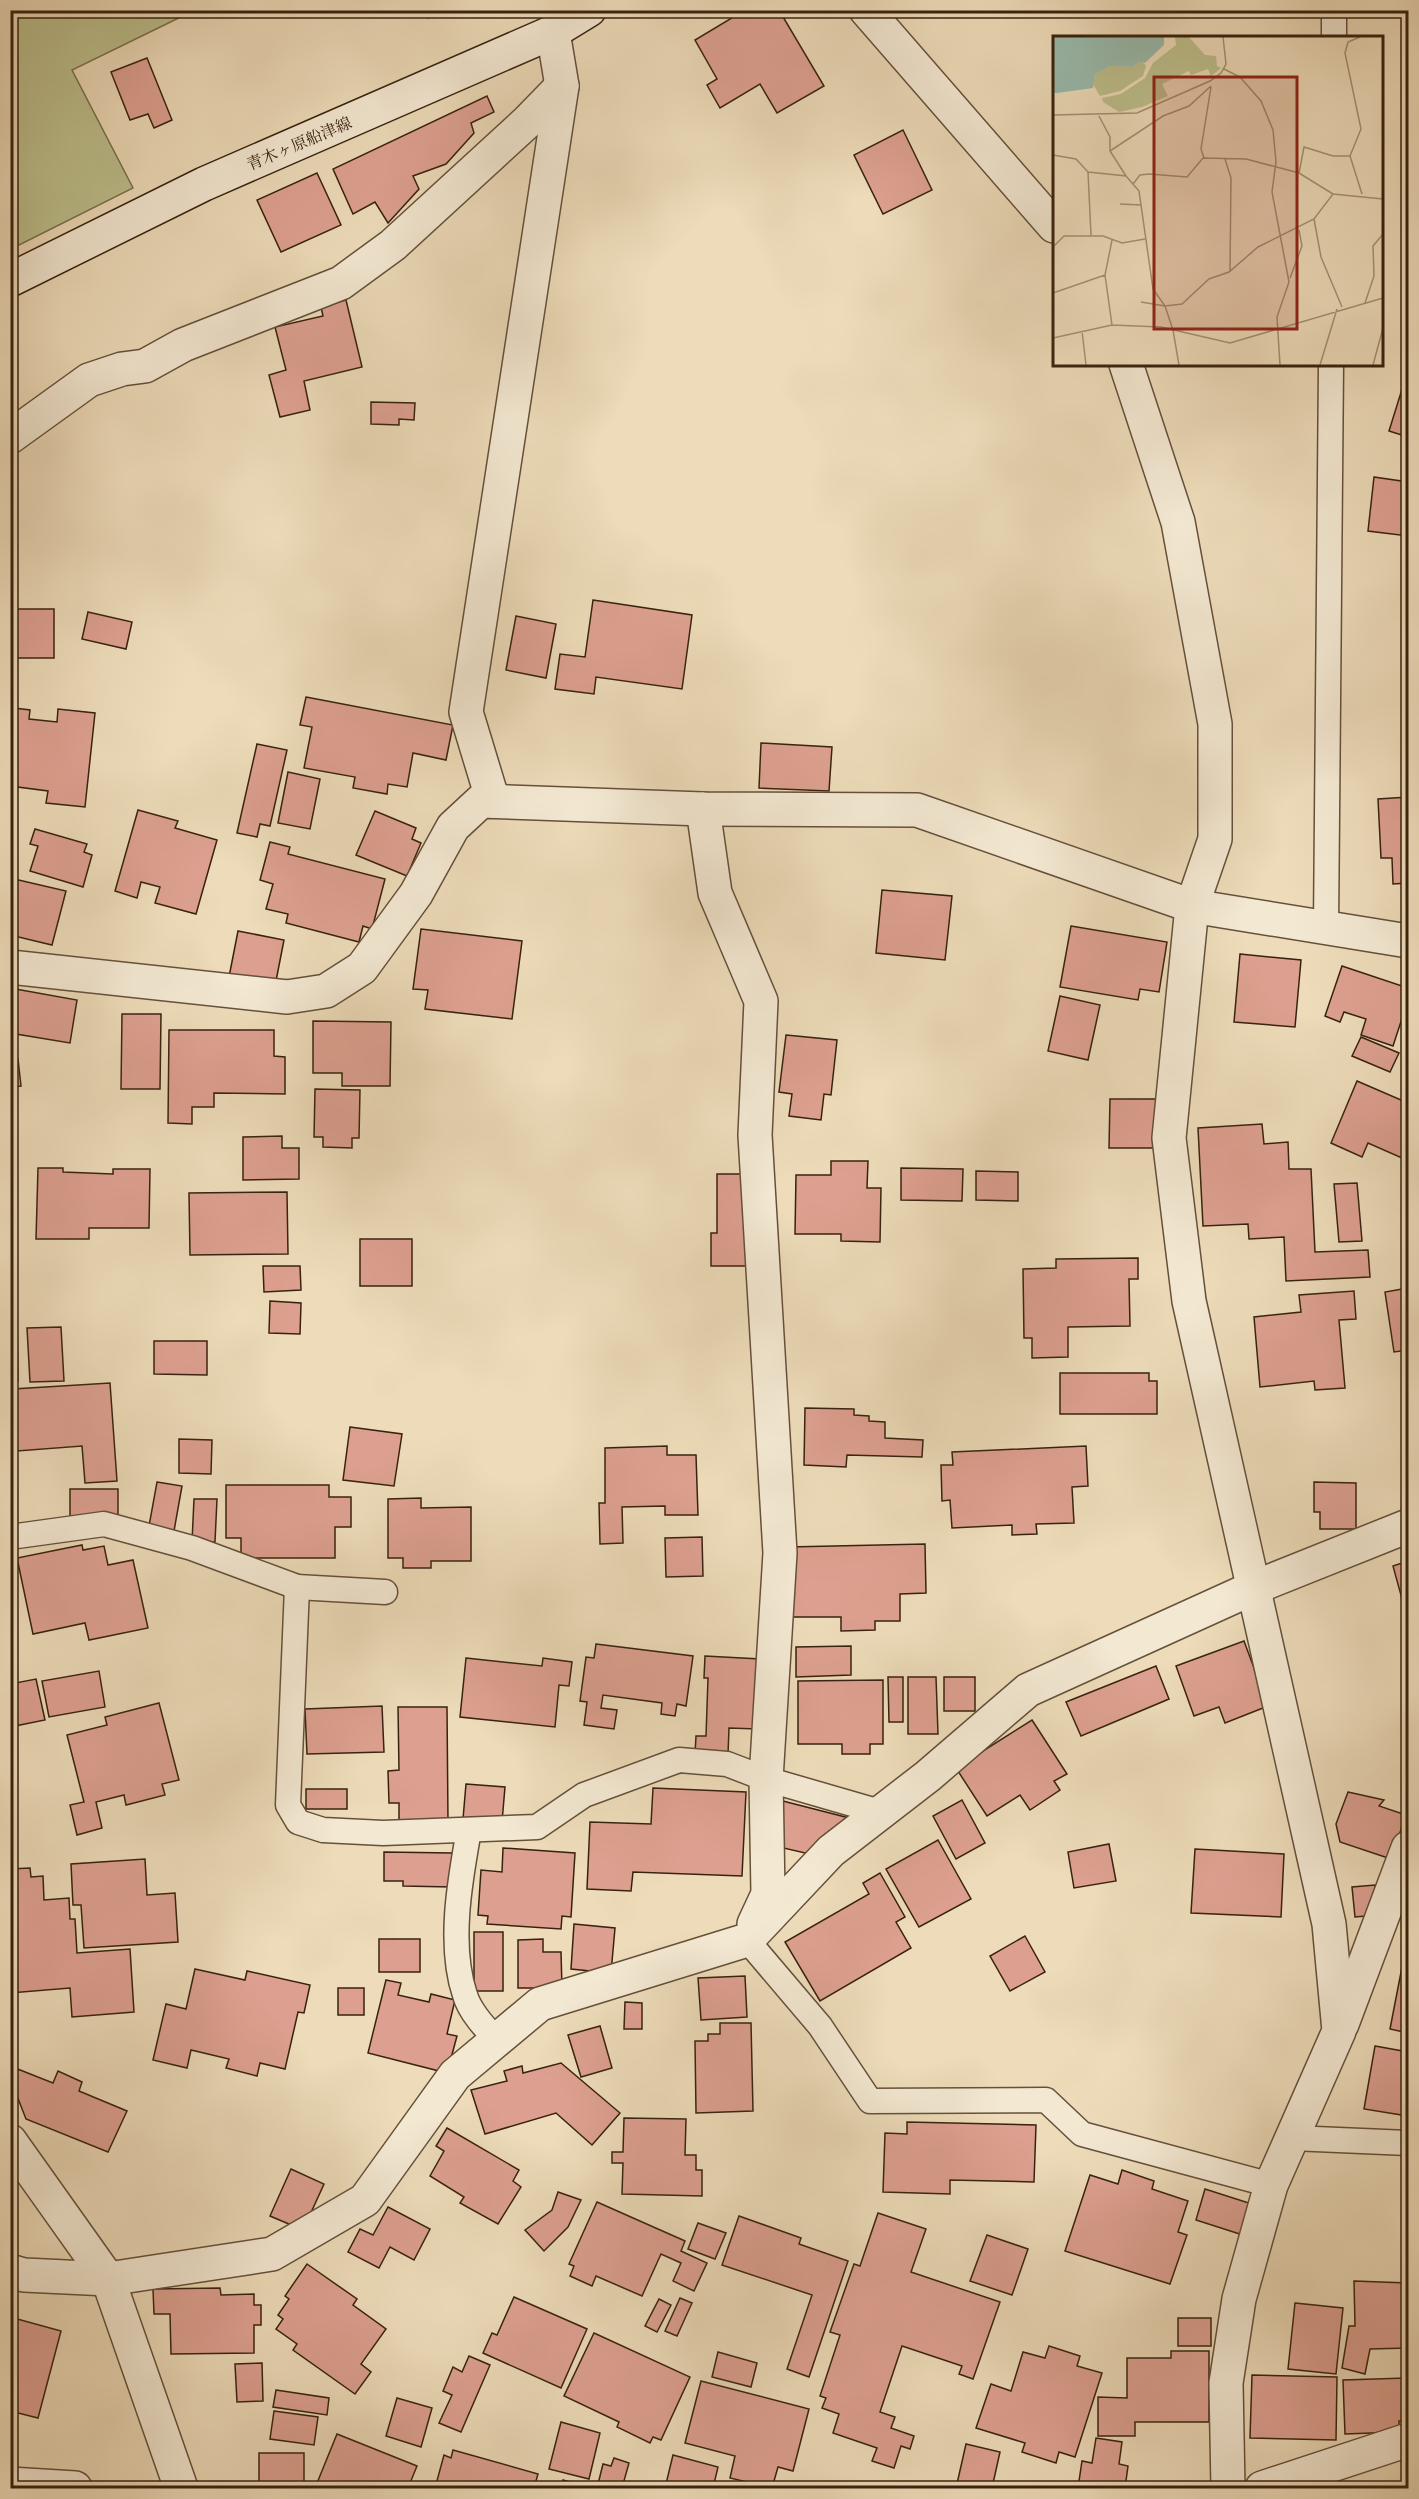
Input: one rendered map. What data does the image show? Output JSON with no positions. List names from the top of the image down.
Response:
{
  "streets": {
    "street": ["青木ヶ原船津線"]
  }
}
